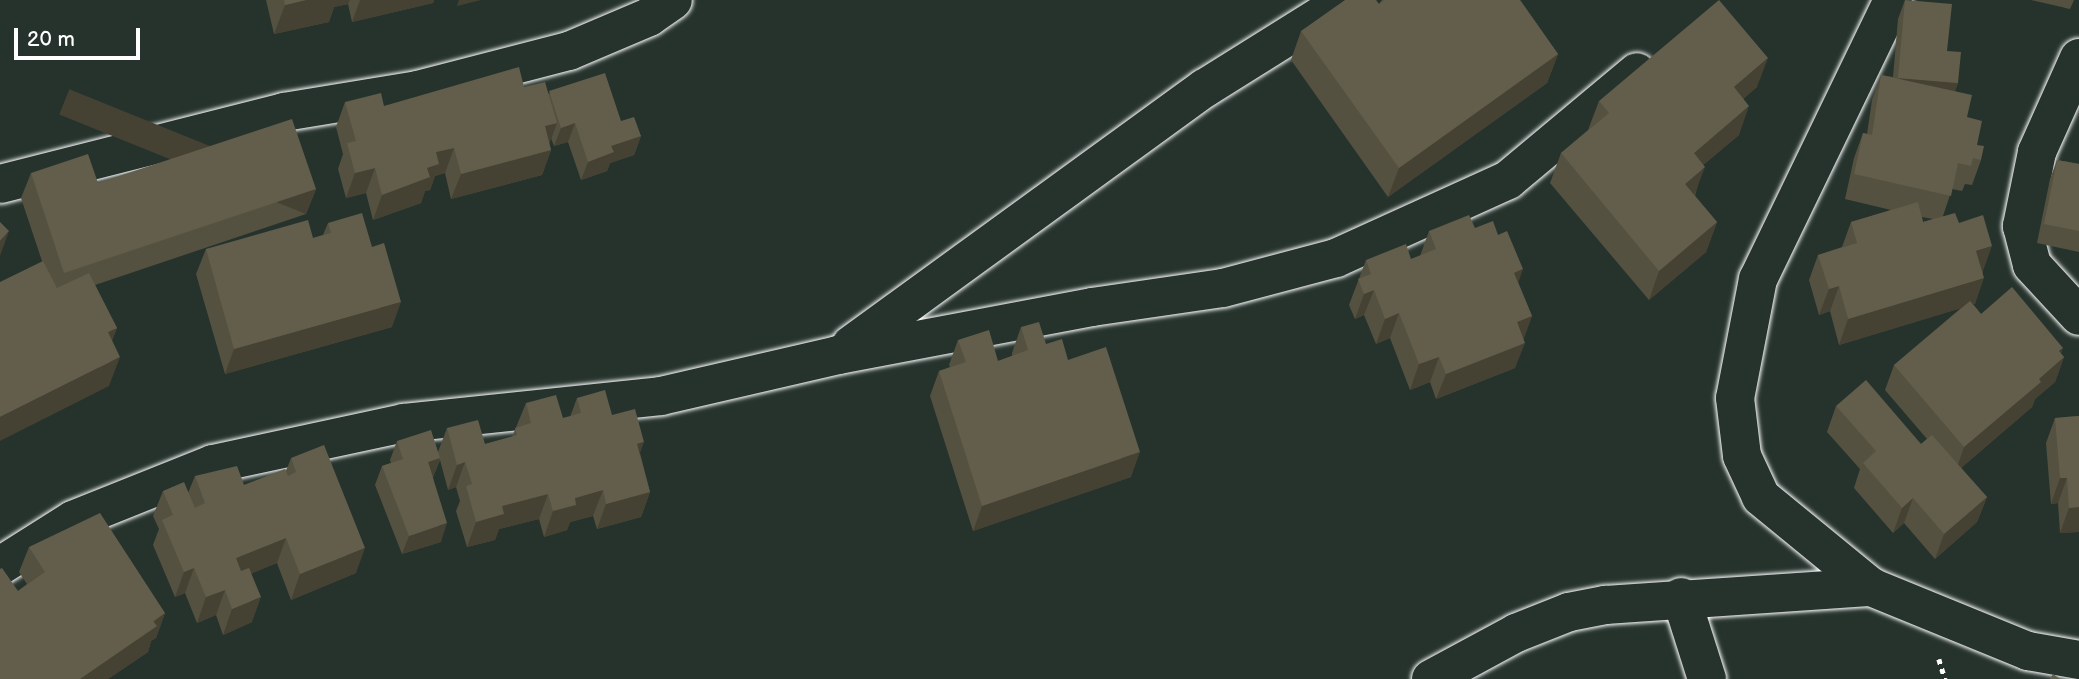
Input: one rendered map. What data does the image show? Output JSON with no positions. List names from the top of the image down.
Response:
{
  "scale_bar": "20 m"
}
